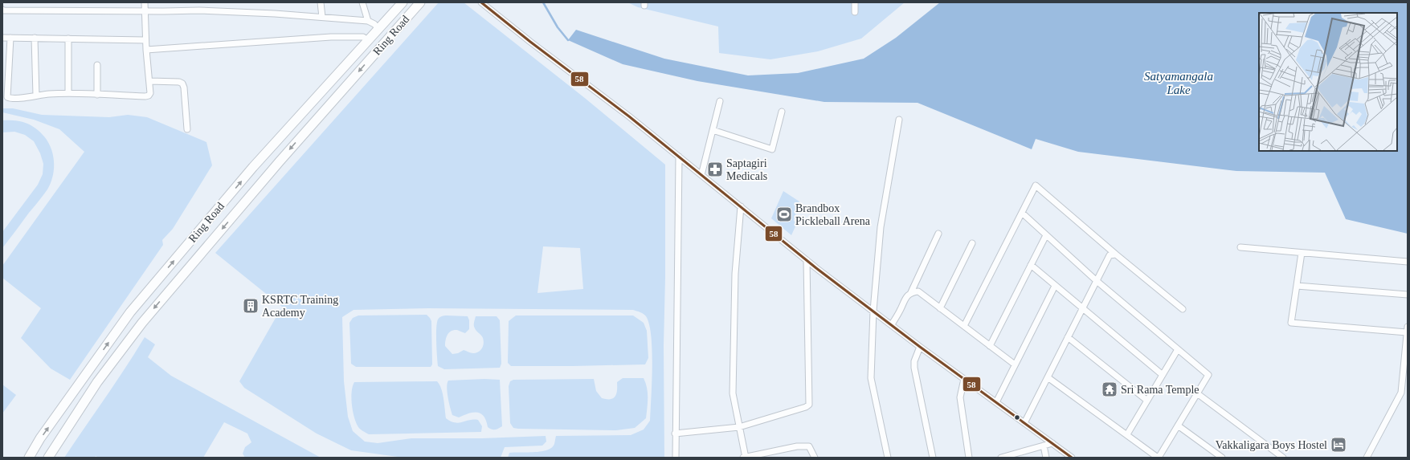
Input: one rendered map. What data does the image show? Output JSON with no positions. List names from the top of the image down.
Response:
{
  "streets": {
    "main road": ["Ring Road"]
  },
  "water": ["Satyamangala Lake"],
  "places": {
    "pharmacy": ["Saptagiri Medicals"],
    "sports": ["Brandbox Pickleball Arena"],
    "building": ["KSRTC Training Academy"],
    "temple": ["Sri Rama Temple"],
    "hotel": ["Vakkaligara Boys Hostel"]
  },
  "lines": ["transit line 58"]
}
